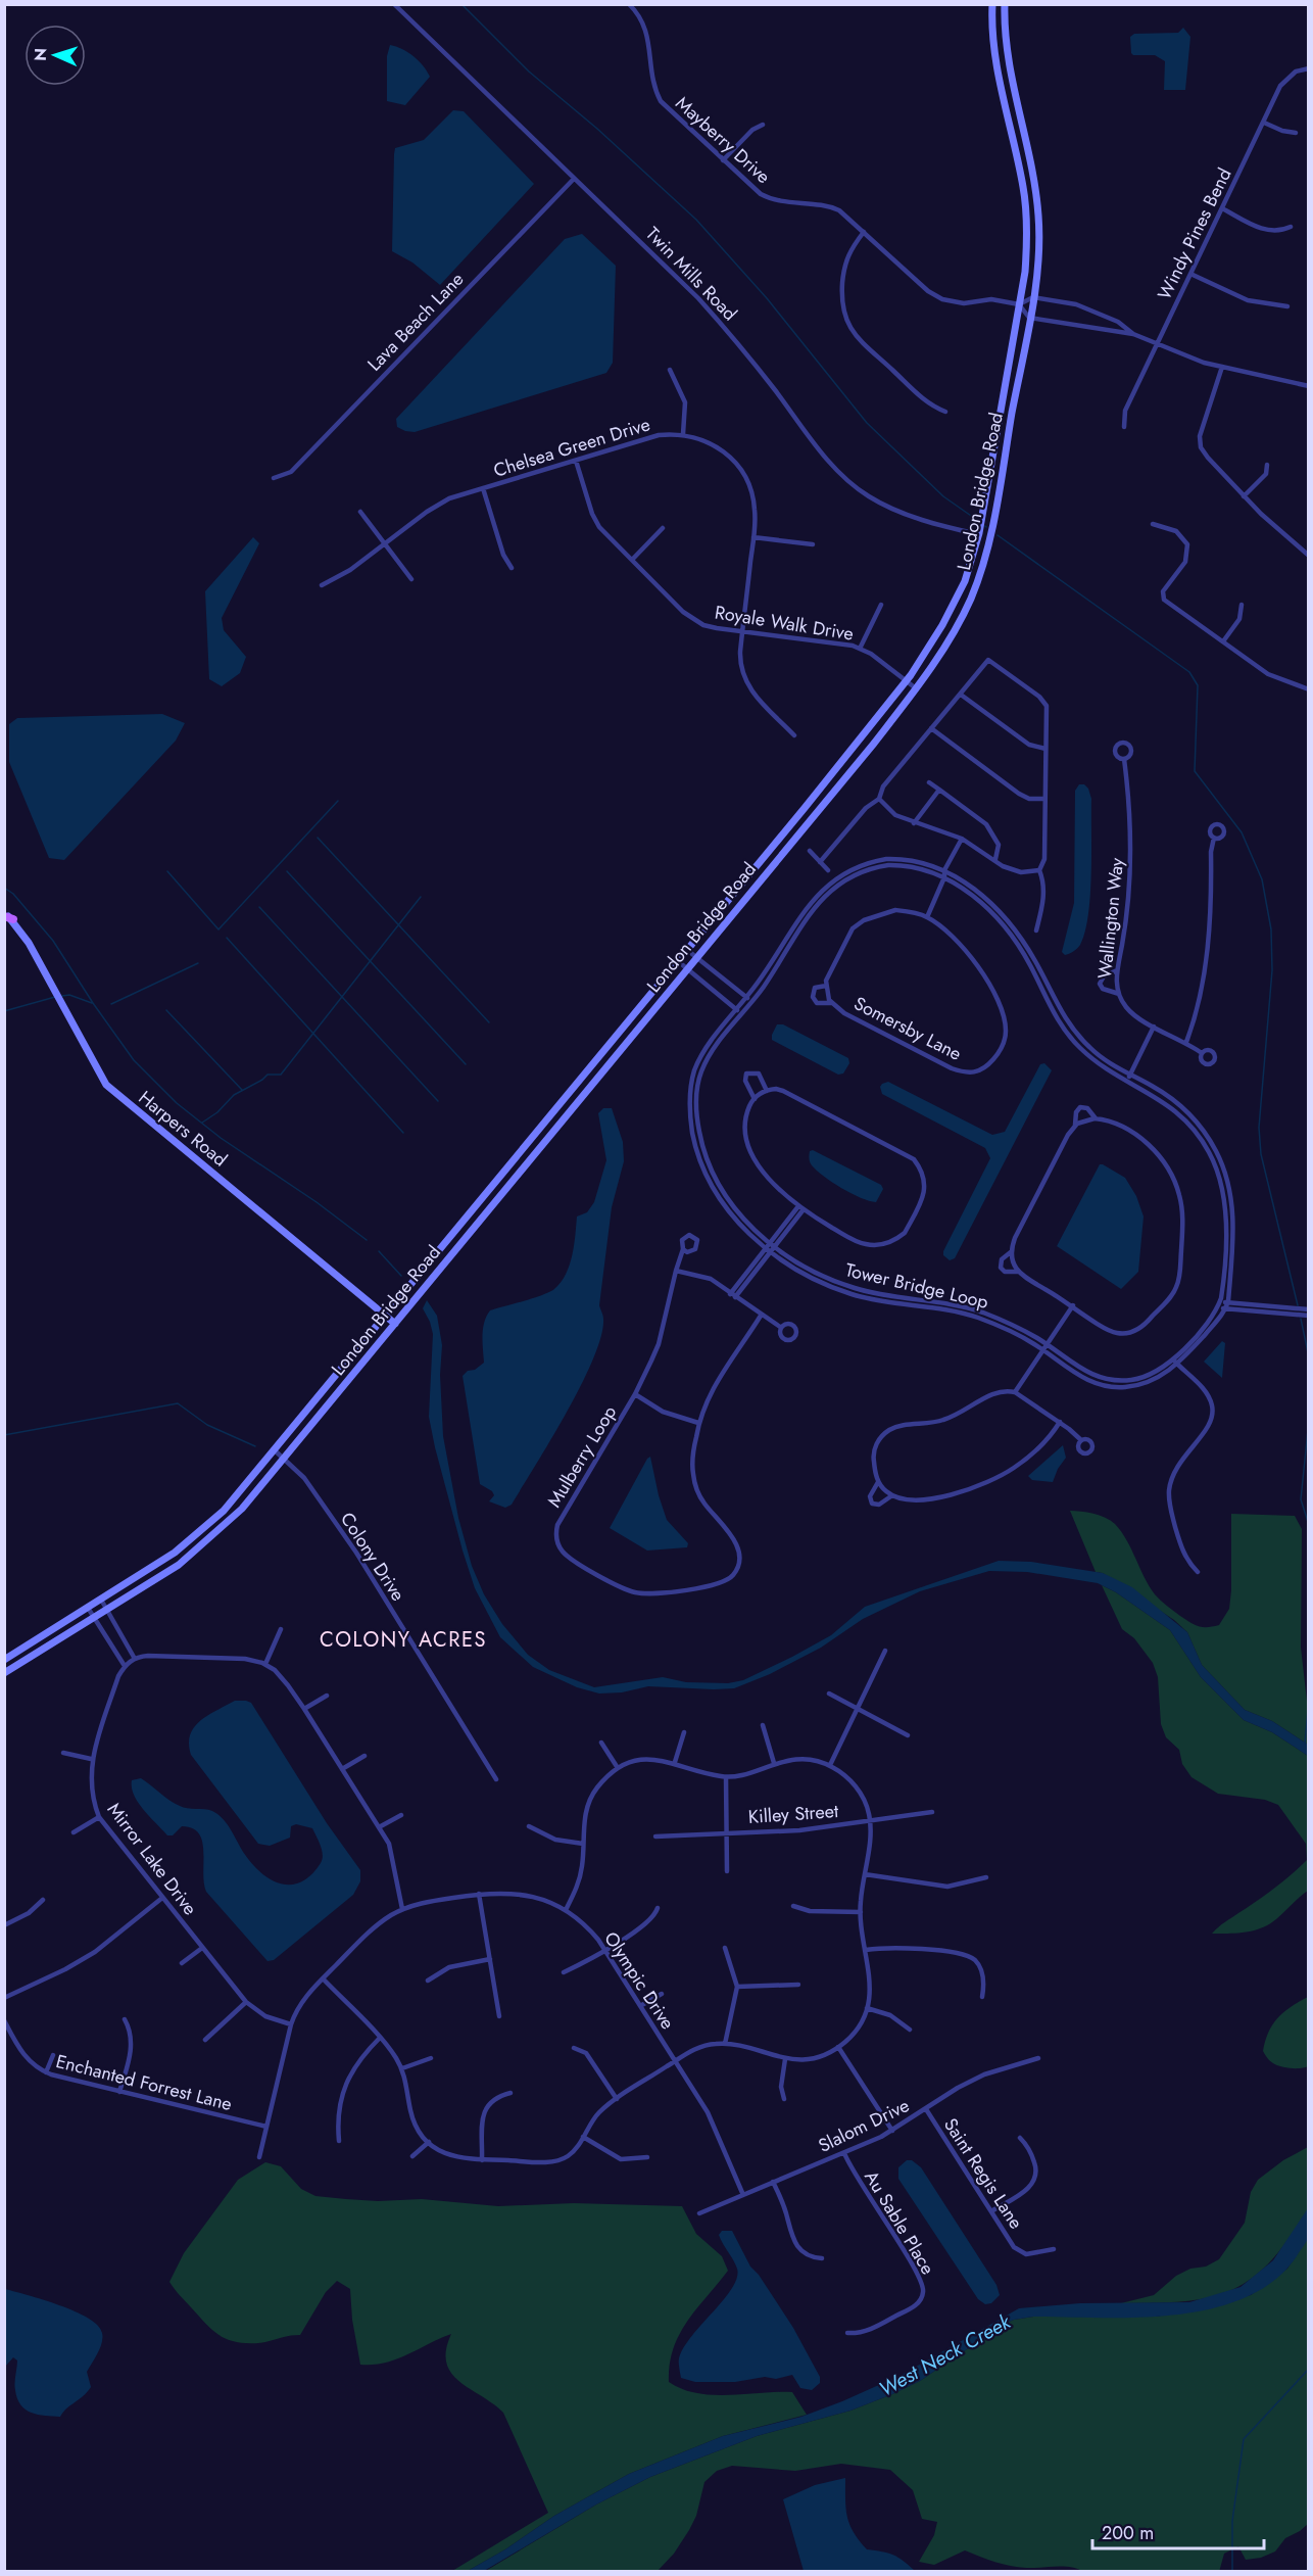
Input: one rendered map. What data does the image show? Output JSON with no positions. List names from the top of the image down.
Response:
{
  "streets": {
    "main road": ["London Bridge Road", "Harpers Road"],
    "street": [
      "Mayberry Drive",
      "Windy Pines Bend",
      "Twin Mills Road",
      "Lava Beach Lane",
      "Chelsea Green Drive",
      "Royale Walk Drive",
      "Wallington Way",
      "Somersby Lane",
      "Tower Bridge Loop",
      "Mulberry Loop",
      "Colony Drive",
      "Killey Street",
      "Mirror Lake Drive",
      "Olympic Drive",
      "Enchanted Forrest Lane",
      "Slalom Drive",
      "Saint Regis Lane",
      "Au Sable Place"
    ]
  },
  "crossings": [
    ["Mayberry Drive", "London Bridge Road"],
    ["Twin Mills Road", "Lava Beach Lane"],
    ["Twin Mills Road", "London Bridge Road"],
    ["Chelsea Green Drive", "Royale Walk Drive"],
    ["London Bridge Road", "Royale Walk Drive"],
    ["London Bridge Road", "Harpers Road"],
    ["London Bridge Road", "Colony Drive"],
    ["Mirror Lake Drive", "Olympic Drive"],
    ["Olympic Drive", "Enchanted Forrest Lane"],
    ["Olympic Drive", "Slalom Drive"],
    ["Slalom Drive", "Saint Regis Lane"],
    ["Slalom Drive", "Au Sable Place"]
  ],
  "districts": ["COLONY ACRES"],
  "water": ["West Neck Creek"],
  "scale_bar": "200 m",
  "north": "left"
}
